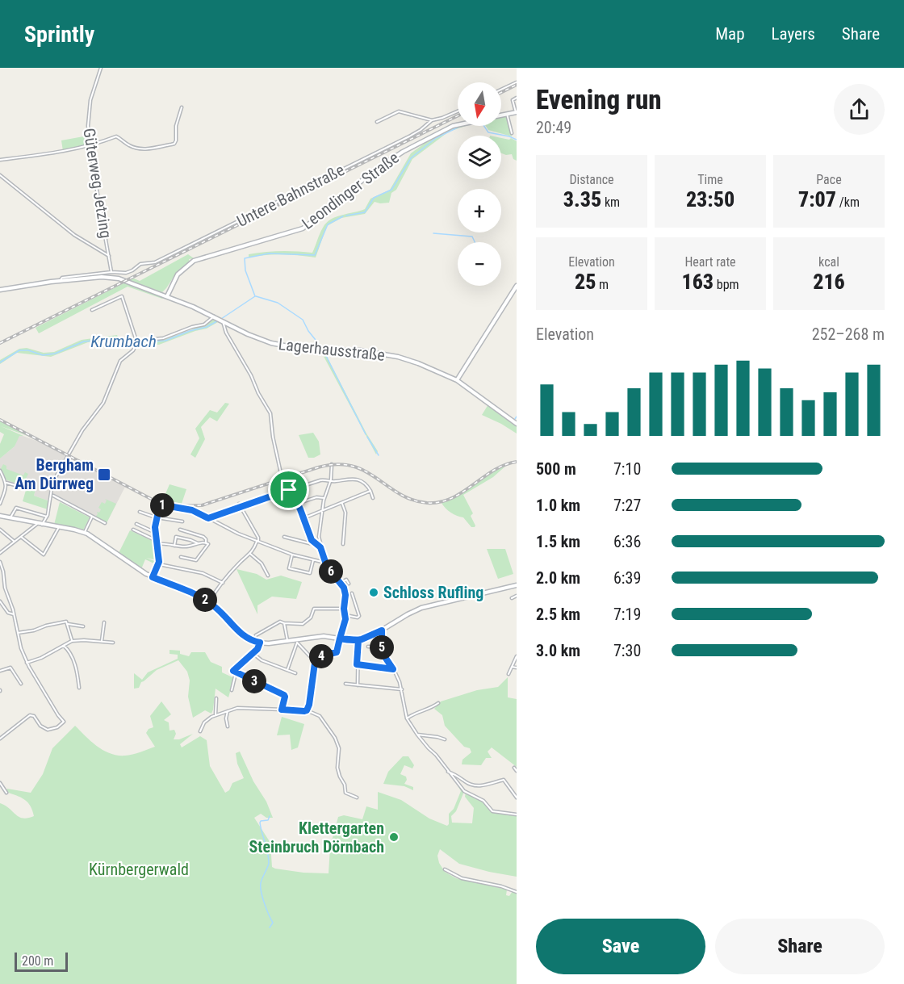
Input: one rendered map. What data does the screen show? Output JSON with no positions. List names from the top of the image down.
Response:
{
  "streets": {
    "street": [
      "Güterweg Jetzing",
      "Leondinger Straße",
      "Untere Bahnstraße",
      "Lagerhausstraße"
    ]
  },
  "crossings": [
    ["Güterweg Jetzing", "Untere Bahnstraße"],
    ["Leondinger Straße", "Lagerhausstraße"],
    ["Untere Bahnstraße", "Lagerhausstraße"]
  ],
  "water": ["Krumbach"],
  "parks": ["Kürnbergerwald"],
  "places": {
    "transit": ["Bergham Am Dürrweg"],
    "other": ["Schloss Rufling", "Klettergarten Steinbruch Dörnbach"]
  },
  "scale_bar": "200 m",
  "north": "bottom",
  "page": {
    "header": "Sprintly",
    "nav": ["Map", "Layers", "Share"],
    "heading": ["Evening run", "20:49"],
    "map_buttons": ["+", "−"],
    "stats": [
      ["Distance", "3.35 km"],
      ["Time", "23:50"],
      ["Pace", "7:07 /km"],
      ["Elevation", "25 m"],
      ["Heart rate", "163 bpm"],
      ["kcal", "216"]
    ],
    "chart": ["Elevation", "252–268 m"],
    "list": [
      {
        "name": "500 m",
        "note": "7:10"
      },
      {
        "name": "1.0 km",
        "note": "7:27"
      },
      {
        "name": "1.5 km",
        "note": "6:36"
      },
      {
        "name": "2.0 km",
        "note": "6:39"
      },
      {
        "name": "2.5 km",
        "note": "7:19"
      },
      {
        "name": "3.0 km",
        "note": "7:30"
      }
    ],
    "pins": [
      "1",
      "6",
      "2",
      "5",
      "4",
      "3"
    ],
    "buttons": ["Save", "Share"],
    "scale": "200 m"
  }
}
